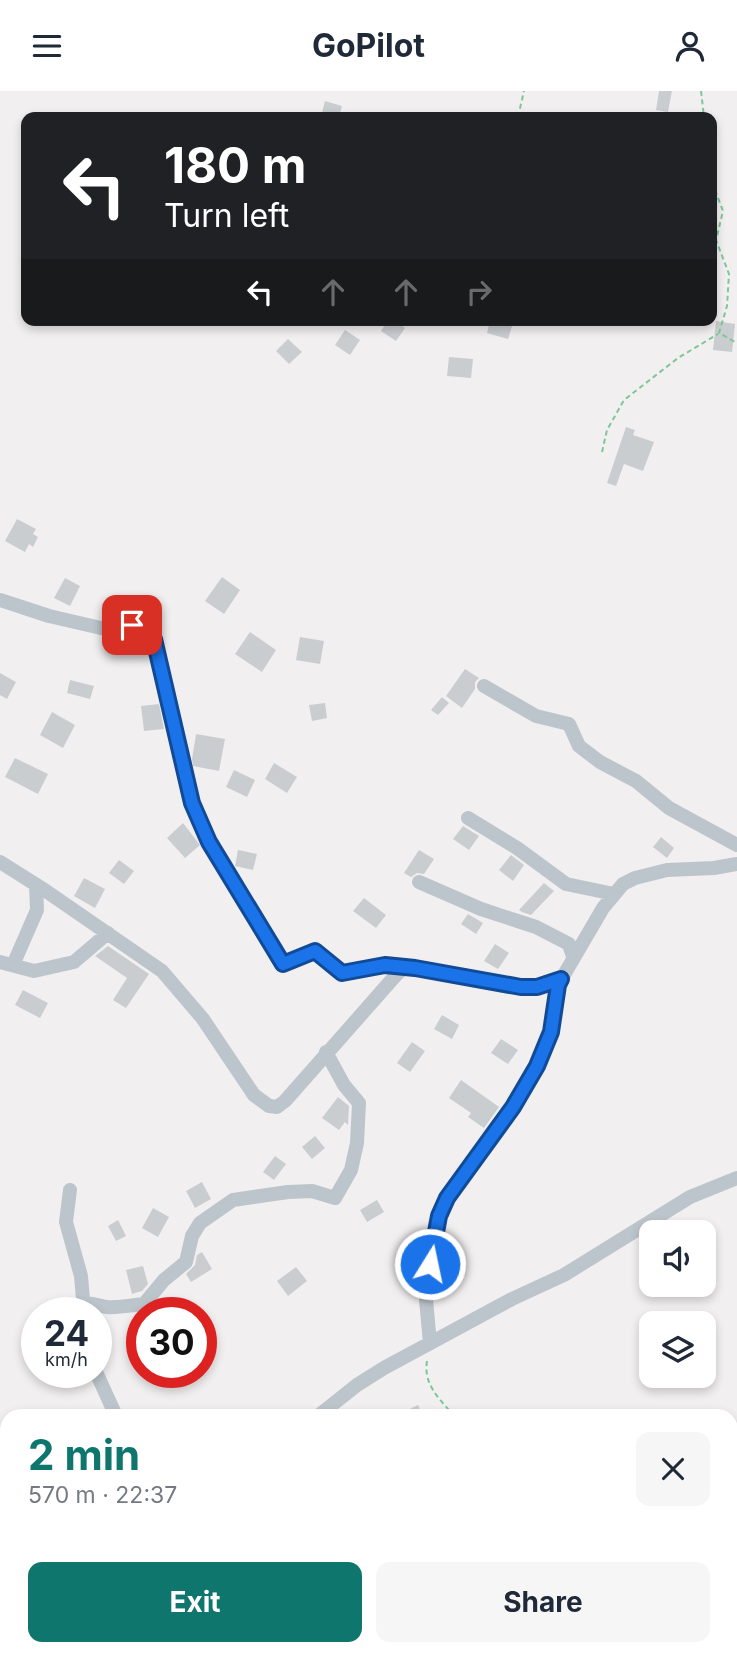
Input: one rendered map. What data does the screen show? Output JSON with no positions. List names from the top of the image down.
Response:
{
  "page": {
    "header": "GoPilot",
    "turn": ["180 m", "Turn left"],
    "speed": "24 km/h",
    "limit": "30",
    "heading": ["2 min", "570 m · 22:37"],
    "buttons": ["Exit", "Share"]
  }
}
